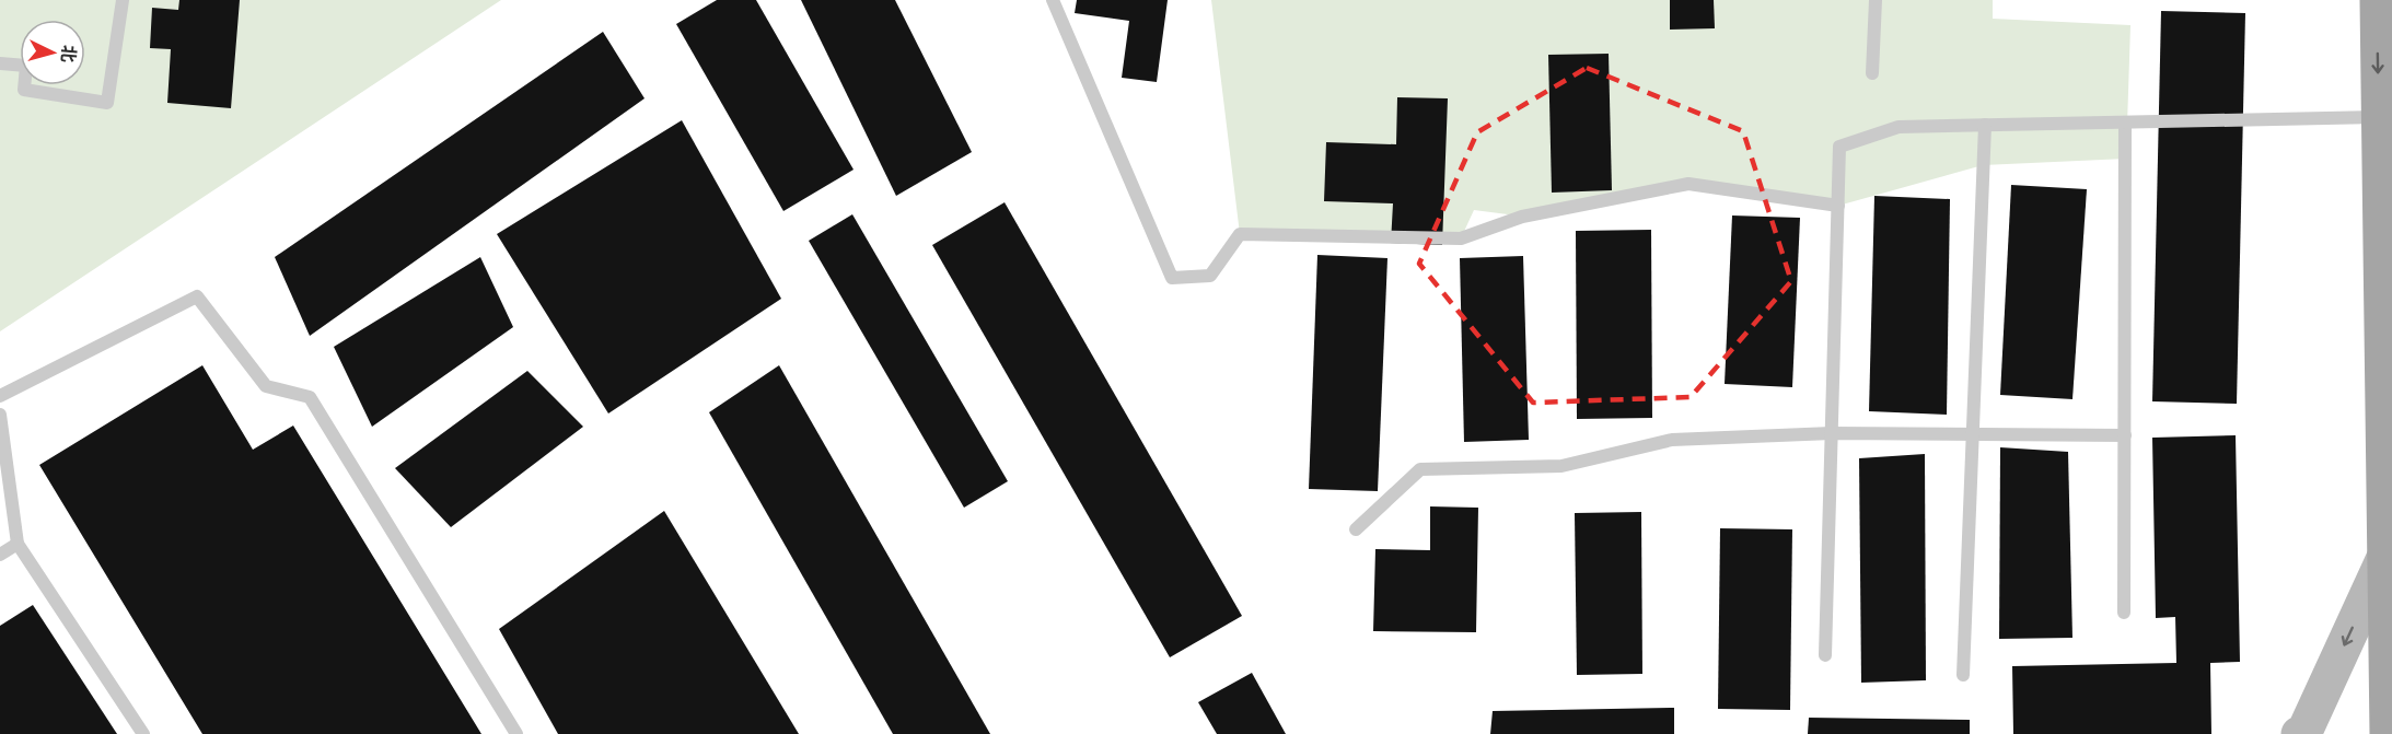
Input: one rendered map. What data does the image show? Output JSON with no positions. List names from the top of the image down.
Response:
{
  "north": "right"
}
